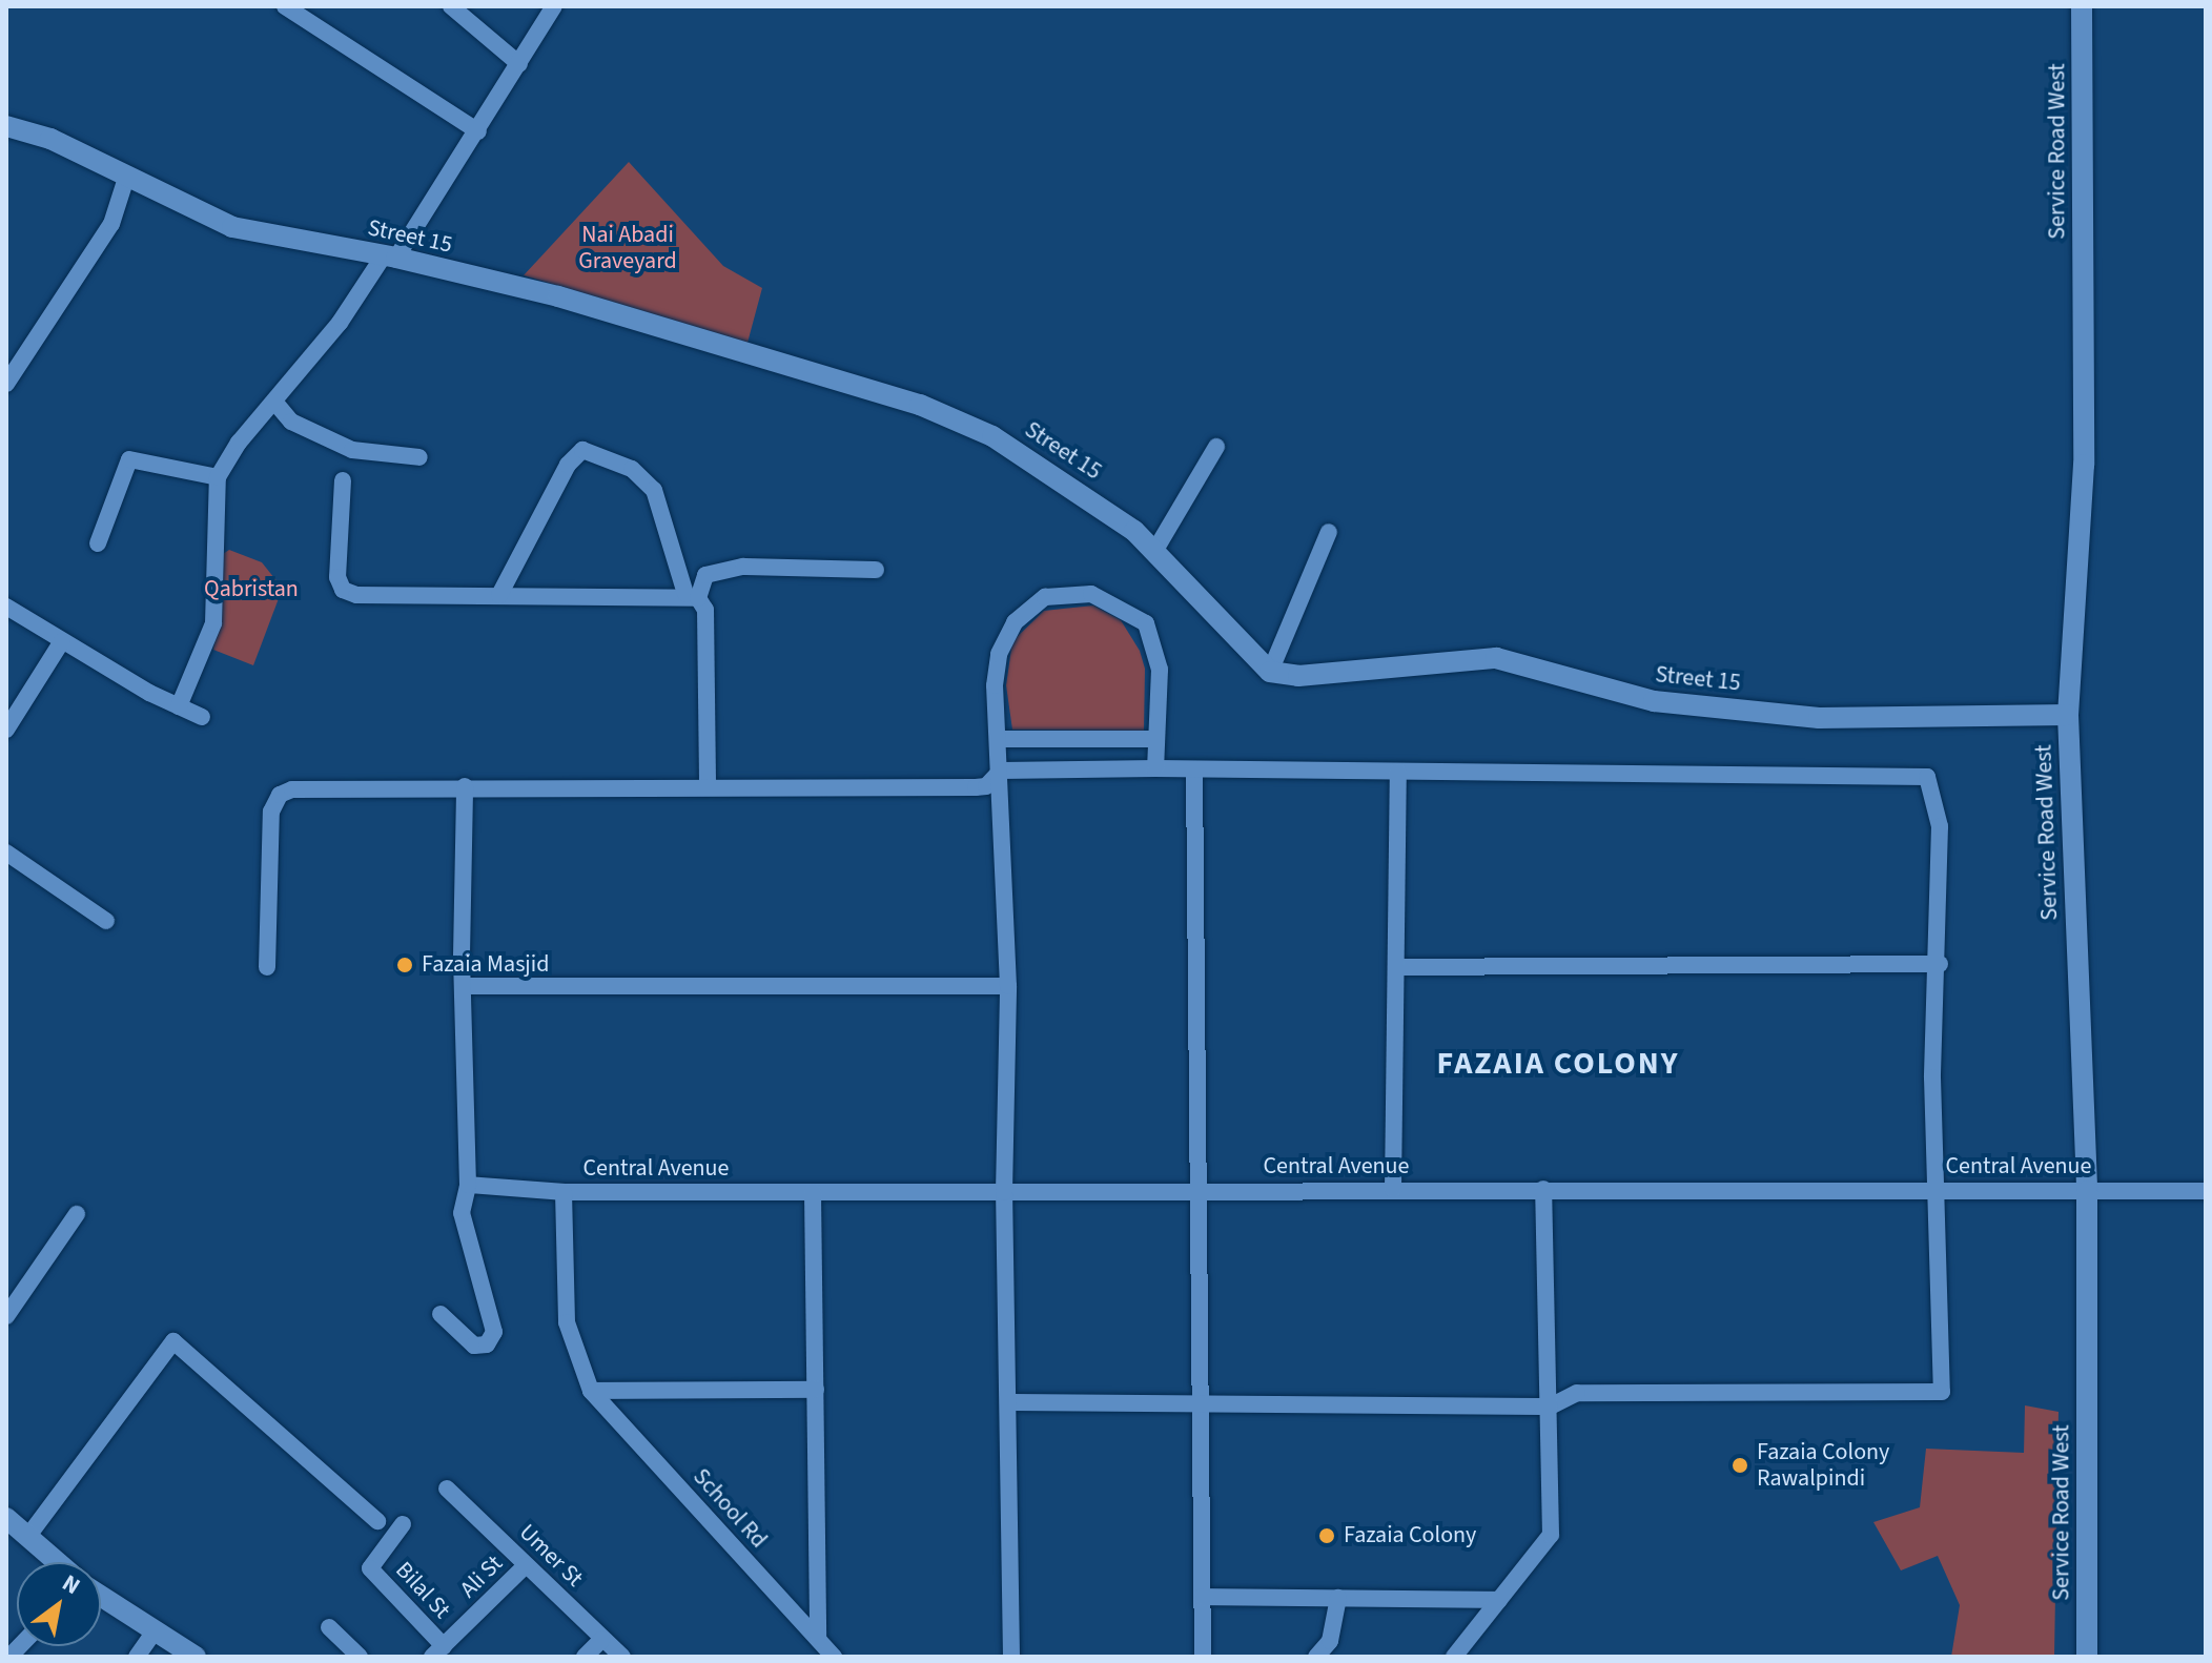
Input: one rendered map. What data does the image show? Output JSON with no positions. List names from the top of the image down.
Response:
{
  "streets": {
    "street": [
      "Service Road West",
      "Street 15",
      "Central Avenue",
      "School Rd",
      "Umer St",
      "Ali St",
      "Bilal St"
    ]
  },
  "crossings": [
    ["Service Road West", "Street 15"],
    ["Service Road West", "Central Avenue"],
    ["Umer St", "Ali St"],
    ["Ali St", "Bilal St"]
  ],
  "districts": ["FAZAIA COLONY"],
  "parks": ["Nai Abadi Graveyard", "Qabristan"],
  "places": ["Fazaia Masjid", "Fazaia Colony Rawalpindi", "Fazaia Colony"],
  "north": "top right"
}
